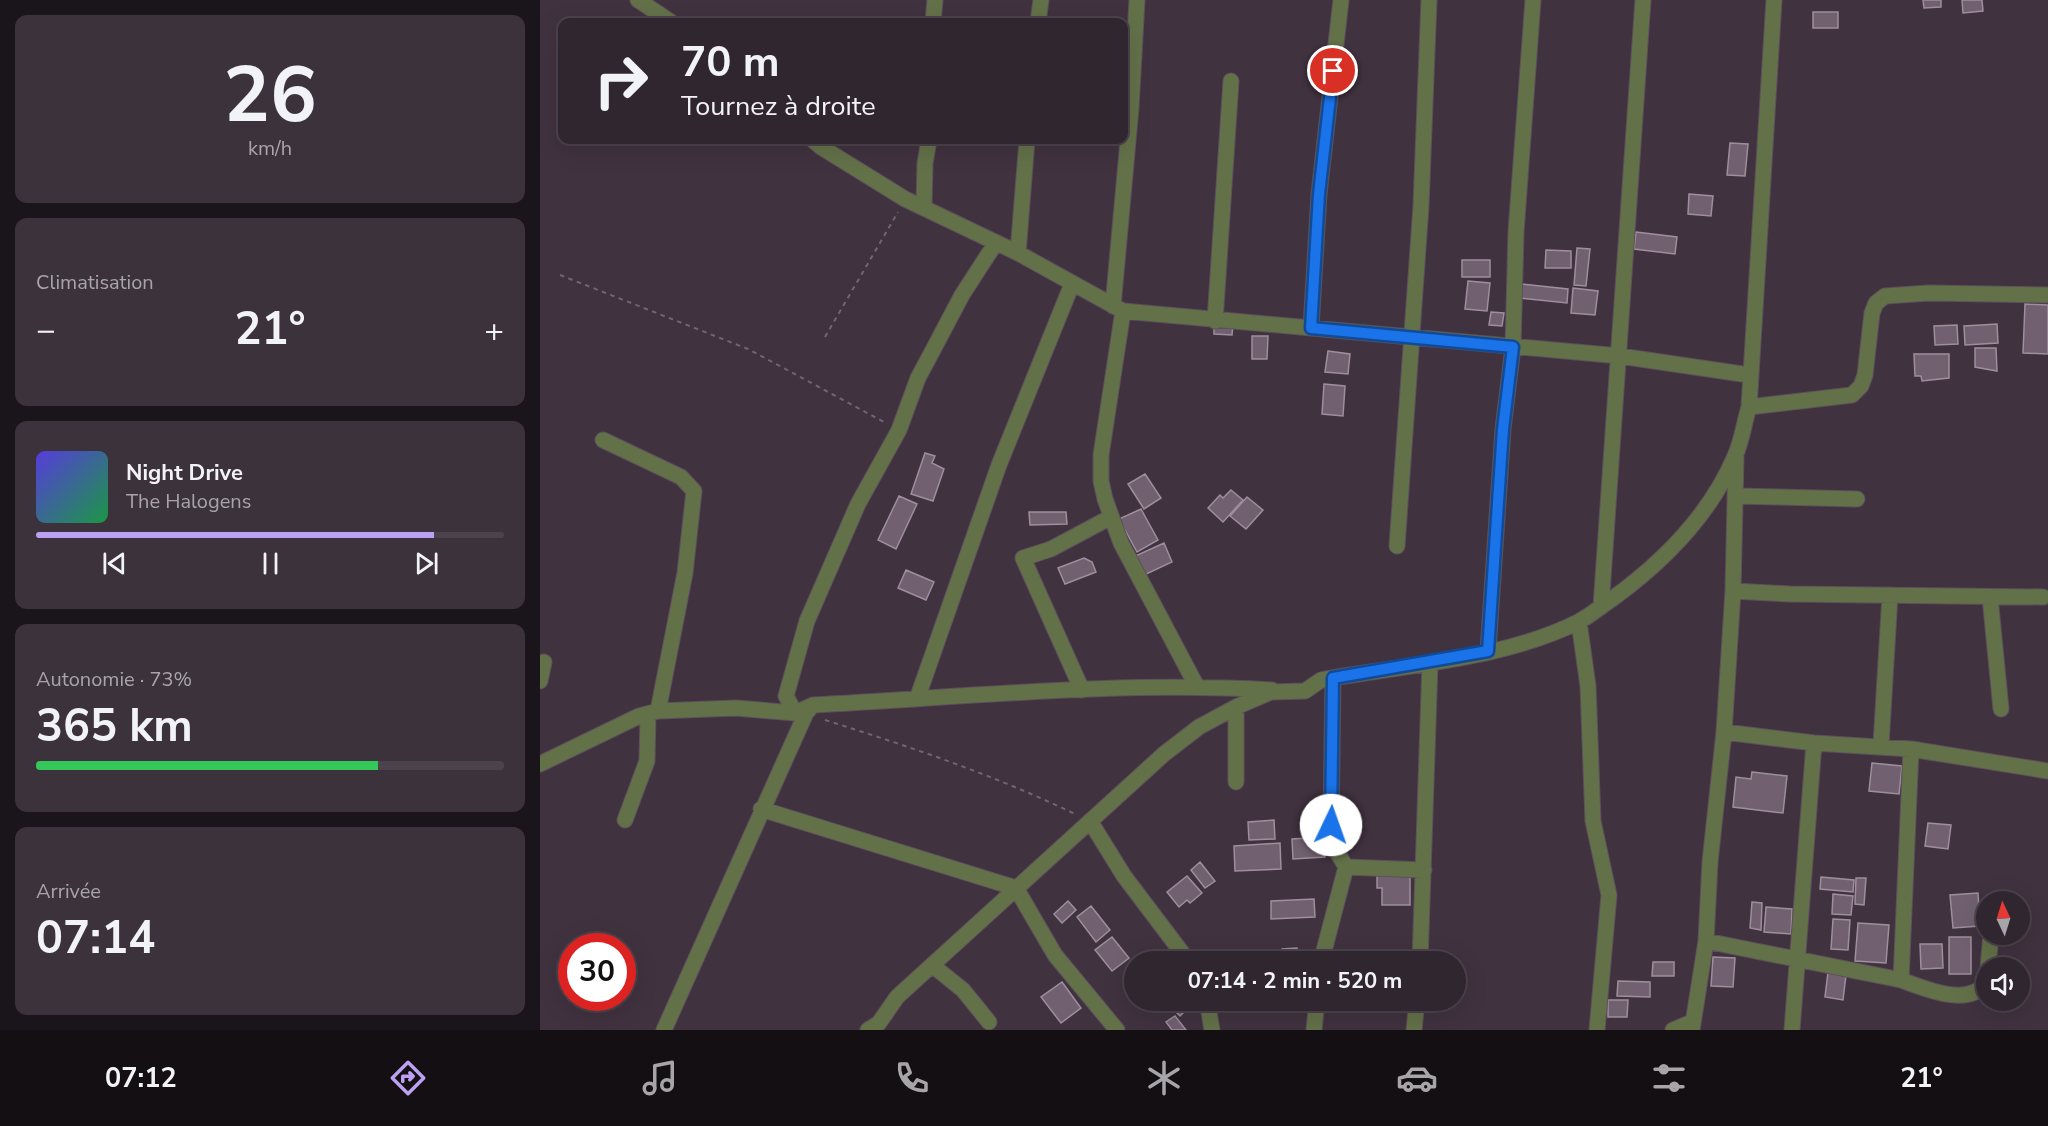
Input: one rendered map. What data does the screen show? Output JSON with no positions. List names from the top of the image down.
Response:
{
  "north": "top",
  "page": {
    "tile": [
      ["26", "km/h"],
      "Climatisation",
      ["Autonomie · 73%", "365 km"],
      ["Arrivée", "07:14"]
    ],
    "turn": ["70 m", "Tournez à droite"],
    "heat": ["−", "21°", "+"],
    "song": ["Night Drive", "The Halogens"],
    "limit": "30",
    "trip": "07:14 · 2 min · 520 m",
    "tabs": ["07:12", "21°"]
  }
}
